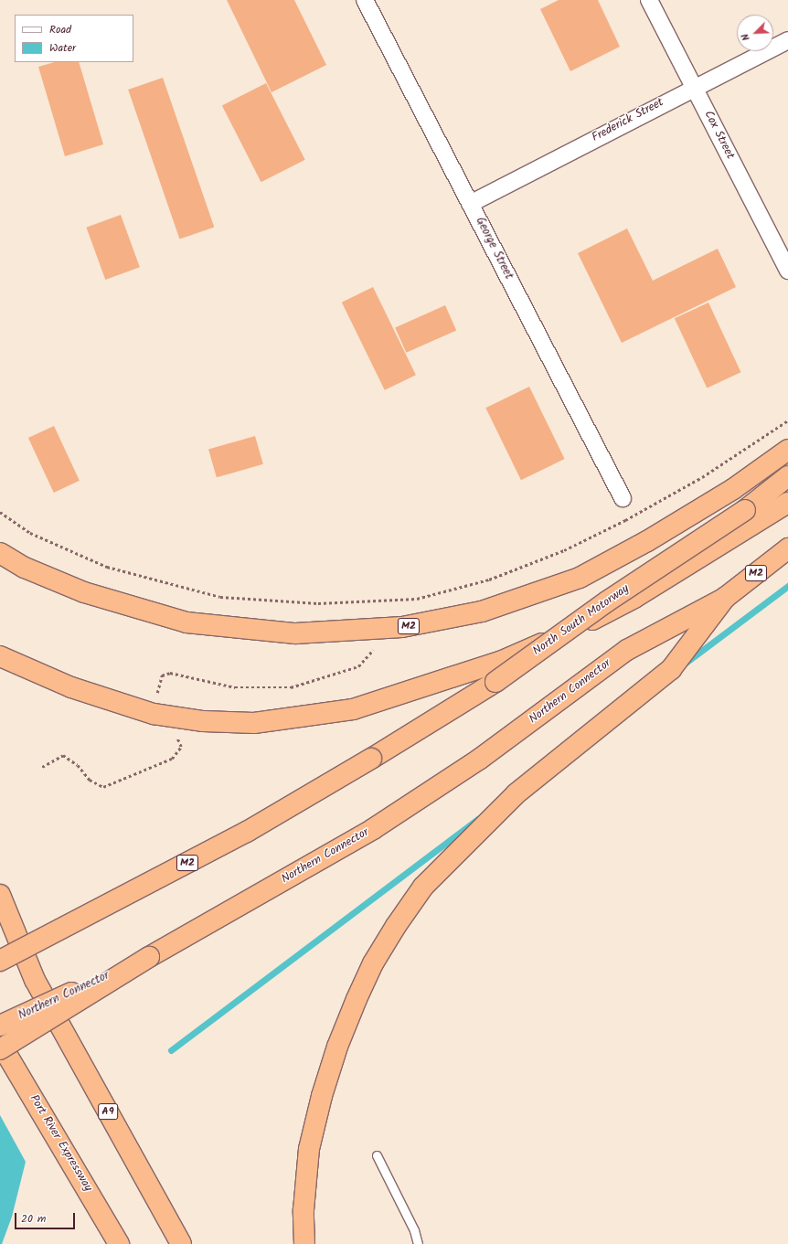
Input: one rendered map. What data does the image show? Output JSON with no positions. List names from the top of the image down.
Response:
{
  "streets": {
    "highway": [
      "M2",
      "North South Motorway",
      "Northern Connector",
      "A9",
      "Port River Expressway"
    ],
    "street": ["Frederick Street", "Cox Street", "George Street"]
  },
  "crossings": [
    ["Frederick Street", "Cox Street"],
    ["Frederick Street", "George Street"],
    ["M2", "Northern Connector"]
  ],
  "legend": ["Road", "Water"],
  "scale_bar": "20 m",
  "north": "bottom left"
}
